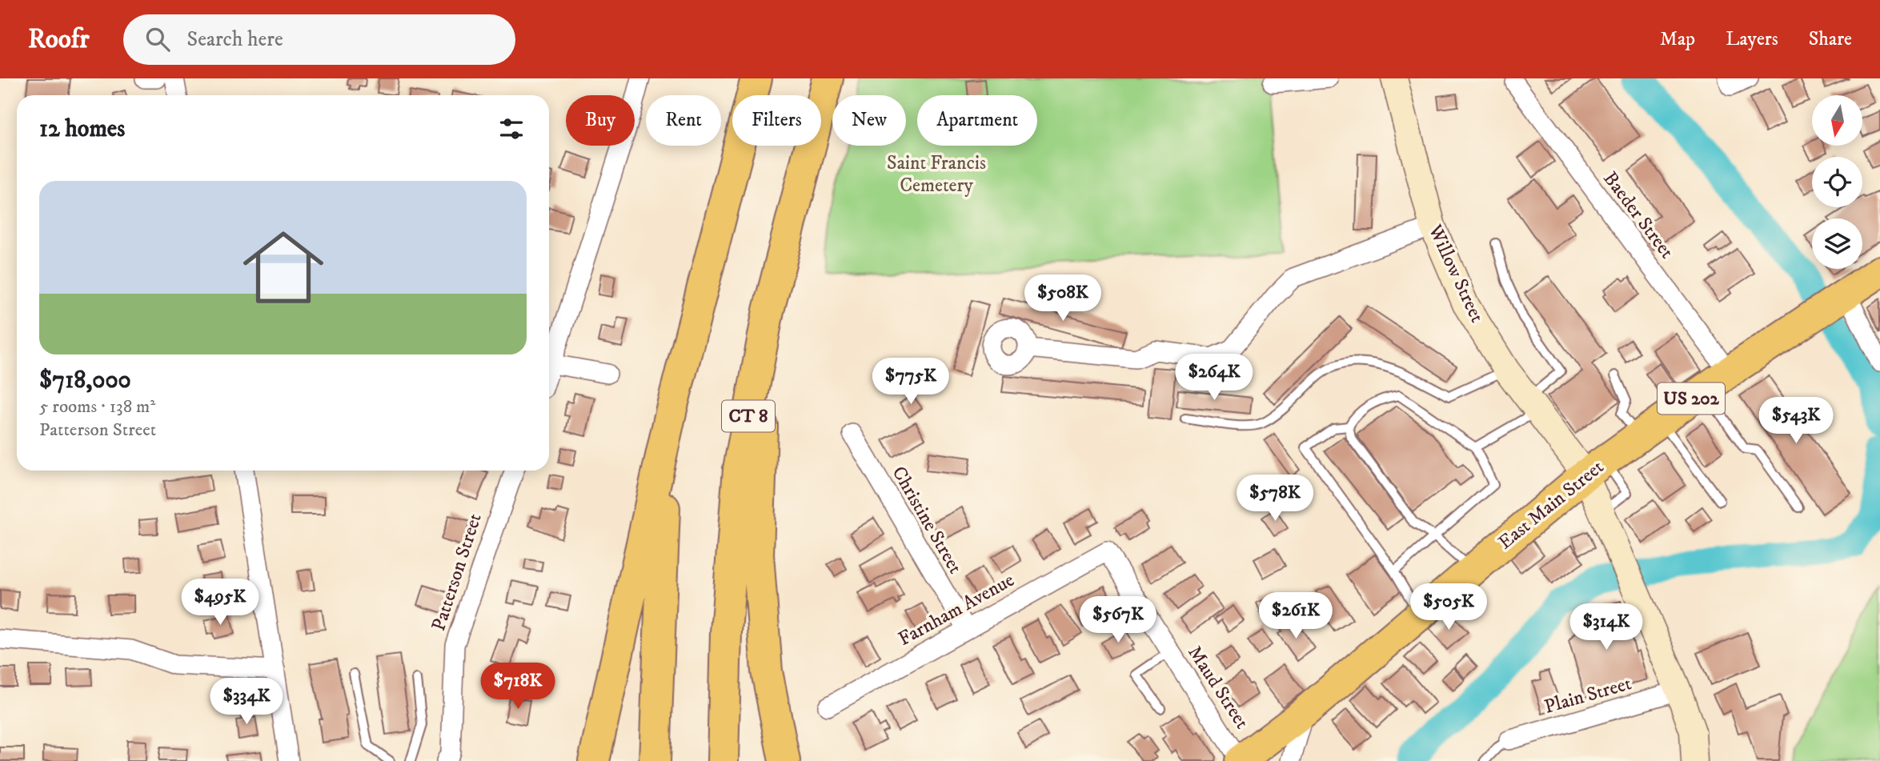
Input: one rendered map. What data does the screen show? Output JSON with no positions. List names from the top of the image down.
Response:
{
  "streets": {
    "highway": ["US 202", "CT 8", "East Main Street"],
    "main road": ["Willow Street"],
    "street": [
      "Baeder Street",
      "Christine Street",
      "Patterson Street",
      "Farnham Avenue",
      "Maud Street",
      "Plain Street"
    ]
  },
  "crossings": [
    ["Baeder Street", "East Main Street"],
    ["Willow Street", "East Main Street"],
    ["Willow Street", "Plain Street"],
    ["East Main Street", "Maud Street"],
    ["Christine Street", "Farnham Avenue"],
    ["Farnham Avenue", "Maud Street"]
  ],
  "parks": ["Saint Francis Cemetery"],
  "north": "bottom",
  "page": {
    "header": "Roofr",
    "search": "Search here",
    "nav": ["Map", "Layers", "Share"],
    "chip": [
      "Buy",
      "Rent",
      "Filters",
      "New",
      "Apartment"
    ],
    "heading": "12 homes",
    "list": [
      {
        "name": "$718,000",
        "note": "5 rooms · 138 m² · Patterson Street"
      }
    ],
    "price": [
      "$508K",
      "$264K",
      "$775K",
      "$543K",
      "$578K",
      "$495K",
      "$505K",
      "$261K",
      "$567K",
      "$314K",
      "$718K",
      "$334K"
    ]
  }
}
